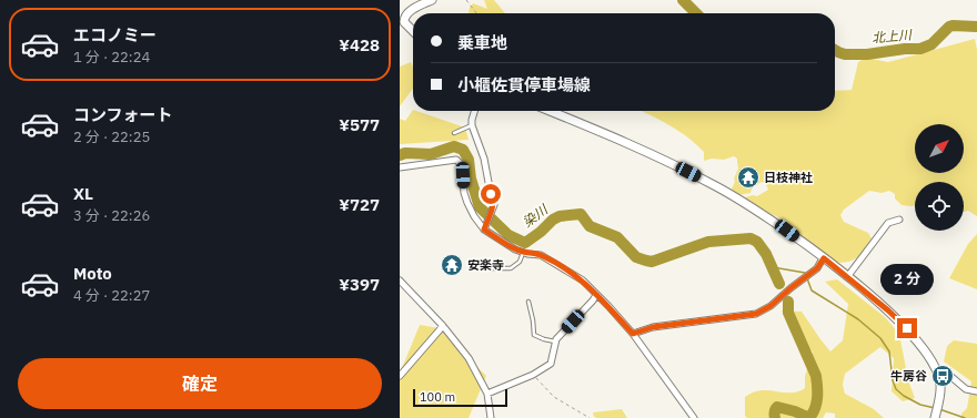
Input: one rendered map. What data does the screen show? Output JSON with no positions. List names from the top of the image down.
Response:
{
  "water": ["北上川", "染川"],
  "places": {
    "temple": ["日枝神社", "安楽寺"],
    "bus stop": ["牛房谷"]
  },
  "scale_bar": "100 m",
  "north": "top right",
  "page": {
    "list": [
      {
        "name": "エコノミー",
        "note": "1 分 · 22:24",
        "value": "¥428"
      },
      {
        "name": "コンフォート",
        "note": "2 分 · 22:25",
        "value": "¥577"
      },
      {
        "name": "XL",
        "note": "3 分 · 22:26",
        "value": "¥727"
      },
      {
        "name": "Moto",
        "note": "4 分 · 22:27",
        "value": "¥397"
      }
    ],
    "banner": ["乗車地", "小櫃佐貫停車場線"],
    "bubble": "2 分",
    "buttons": "確定",
    "scale": "100 m"
  }
}
